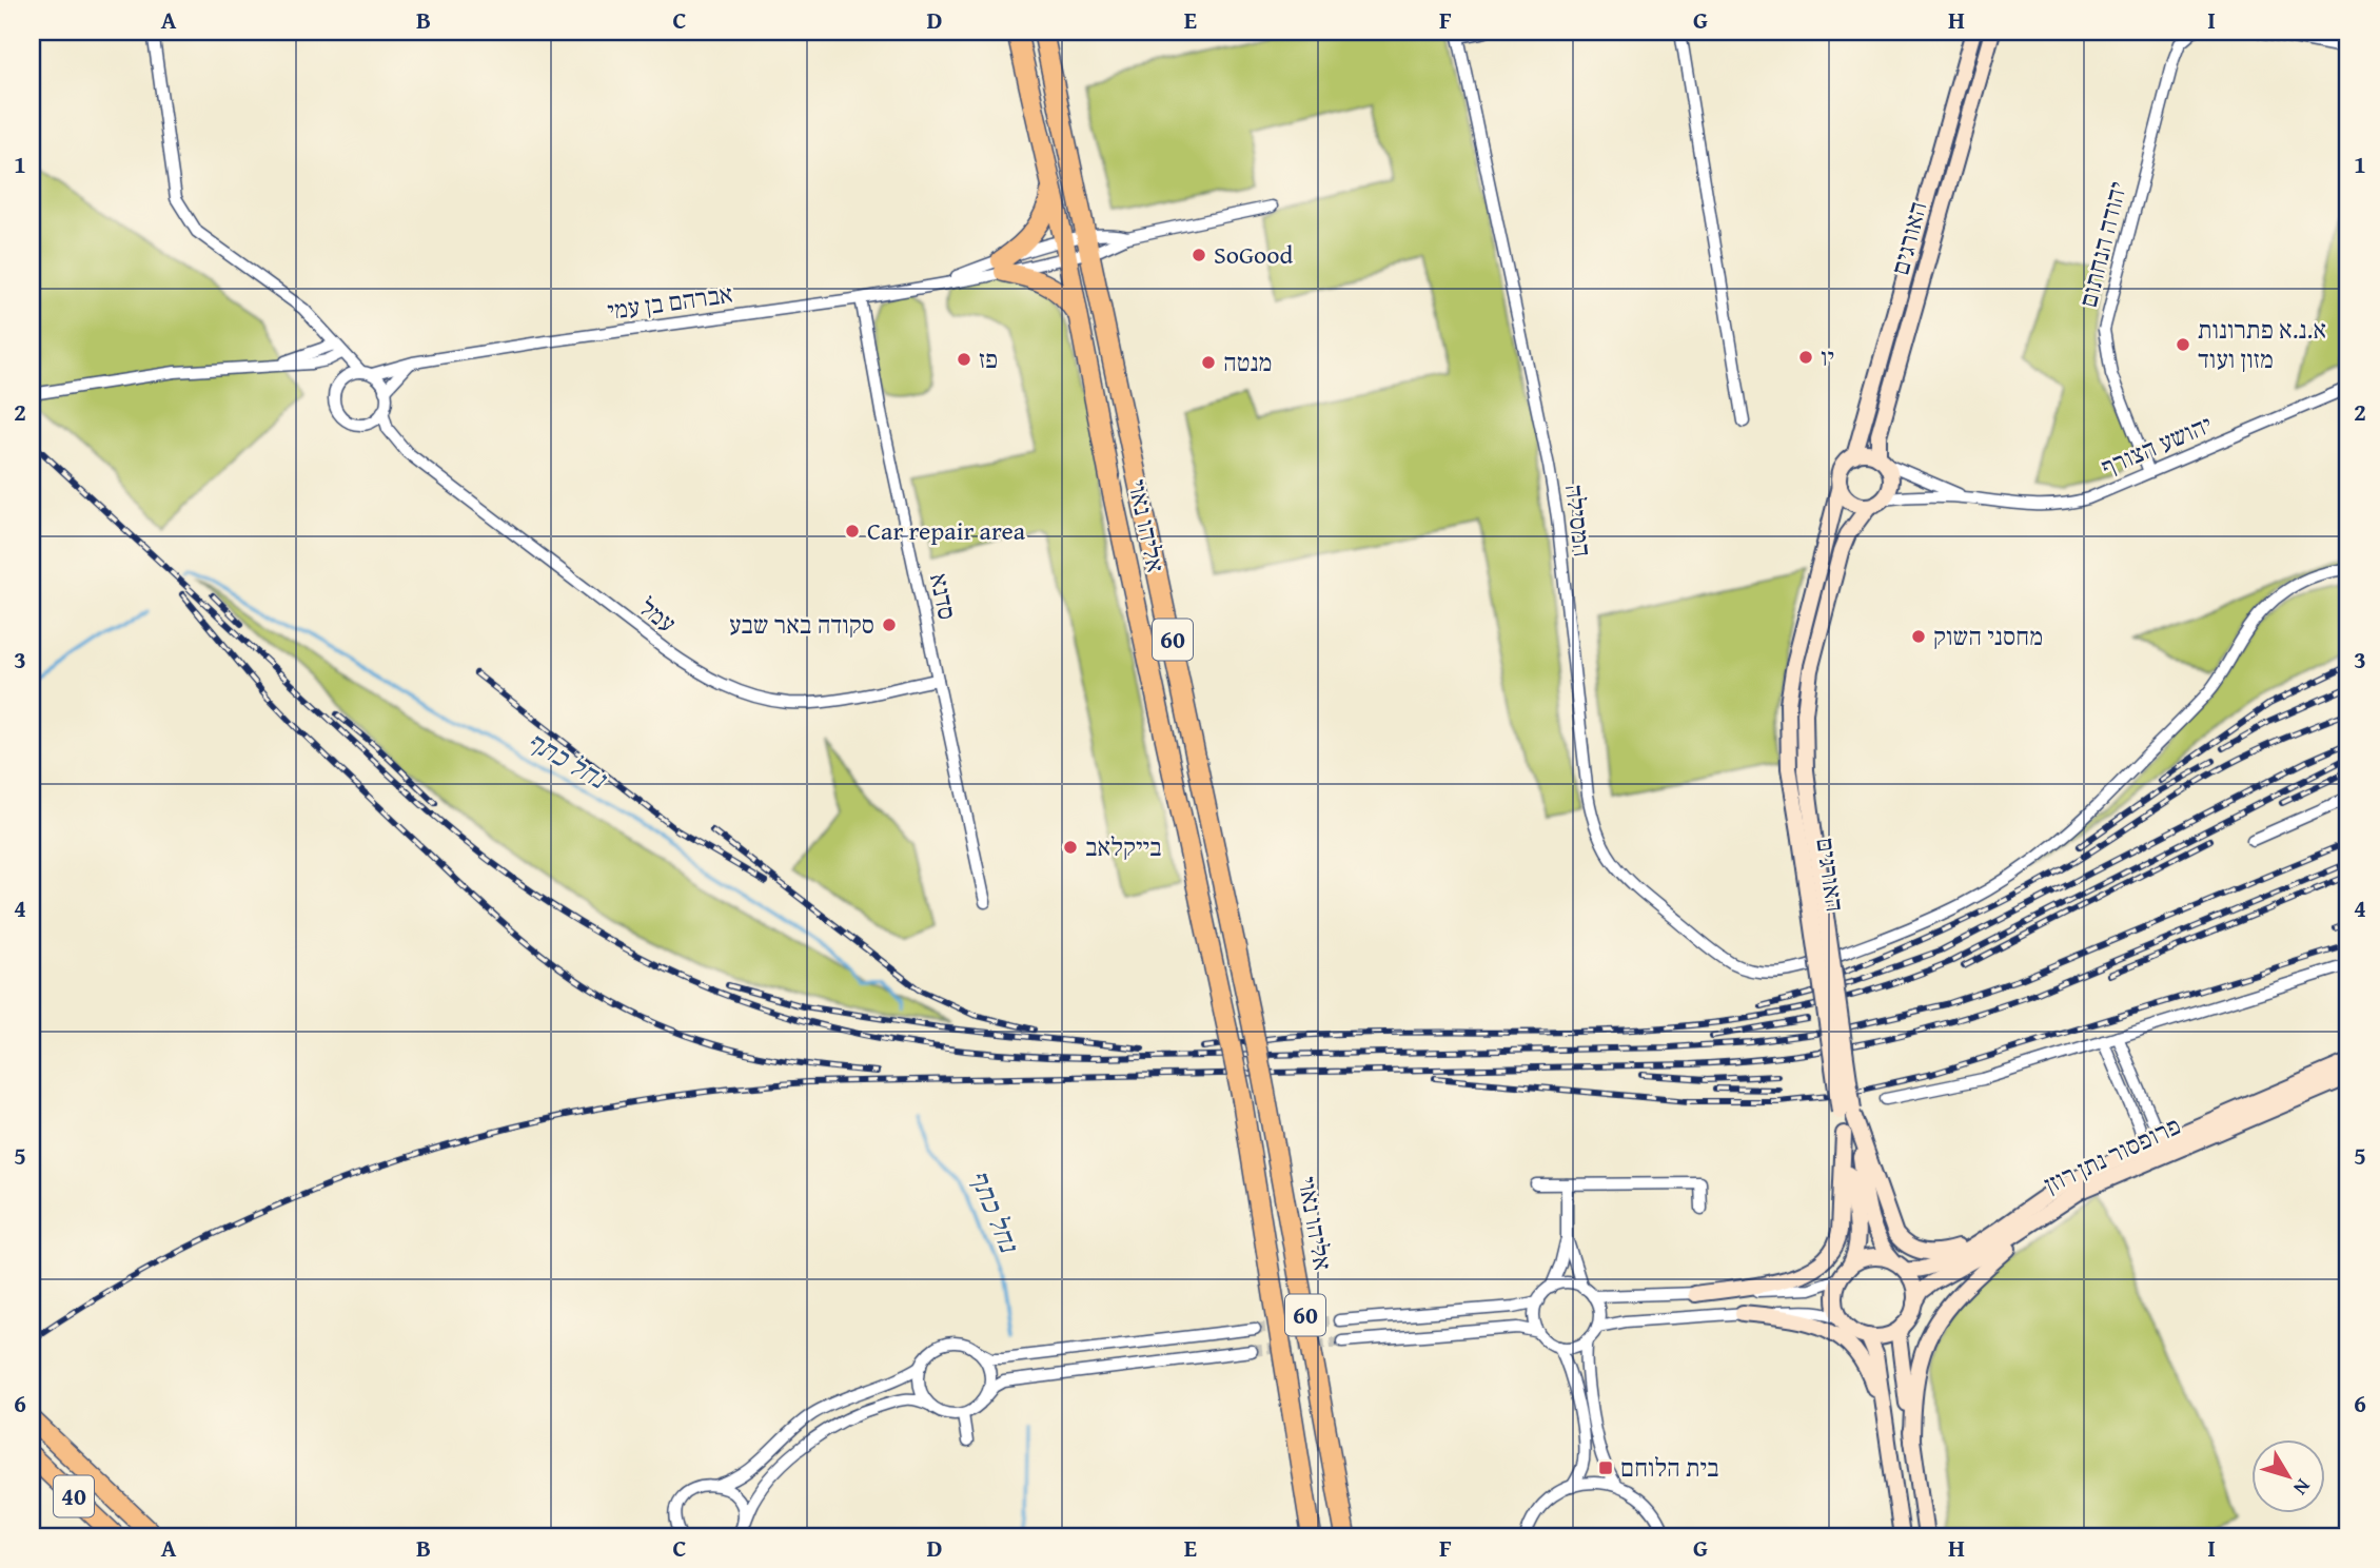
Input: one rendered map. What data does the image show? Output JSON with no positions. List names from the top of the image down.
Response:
{
  "streets": {
    "highway": ["אליהו נאוי", "60", "40"],
    "street": [
      "האורגים",
      "יהודה הנחתום",
      "אברהם בן עמי",
      "יהושע הצורף",
      "המסילה",
      "סדנא",
      "עמל",
      "פרופסור נתן רוזן"
    ]
  },
  "crossings": [
    ["האורגים", "יהושע הצורף"],
    ["האורגים", "פרופסור נתן רוזן"],
    ["יהודה הנחתום", "יהושע הצורף"],
    ["אברהם בן עמי", "אליהו נאוי"],
    ["אברהם בן עמי", "סדנא"],
    ["אברהם בן עמי", "עמל"],
    ["סדנא", "עמל"]
  ],
  "water": ["נחל כתף"],
  "places": {
    "other": [
      "SoGood",
      "א.נ.א פתרונות מזון ועוד",
      "יו",
      "פז",
      "מנטה",
      "Car repair area",
      "סקודה באר שבע",
      "מחסני השוק",
      "בייקלאב"
    ],
    "transit": ["בית הלוחם"]
  },
  "north": "bottom right",
  "grid": {
    "columns": [
      "A",
      "B",
      "C",
      "D",
      "E",
      "F",
      "G",
      "H",
      "I"
    ],
    "rows": [
      "1",
      "2",
      "3",
      "4",
      "5",
      "6"
    ]
  }
}
